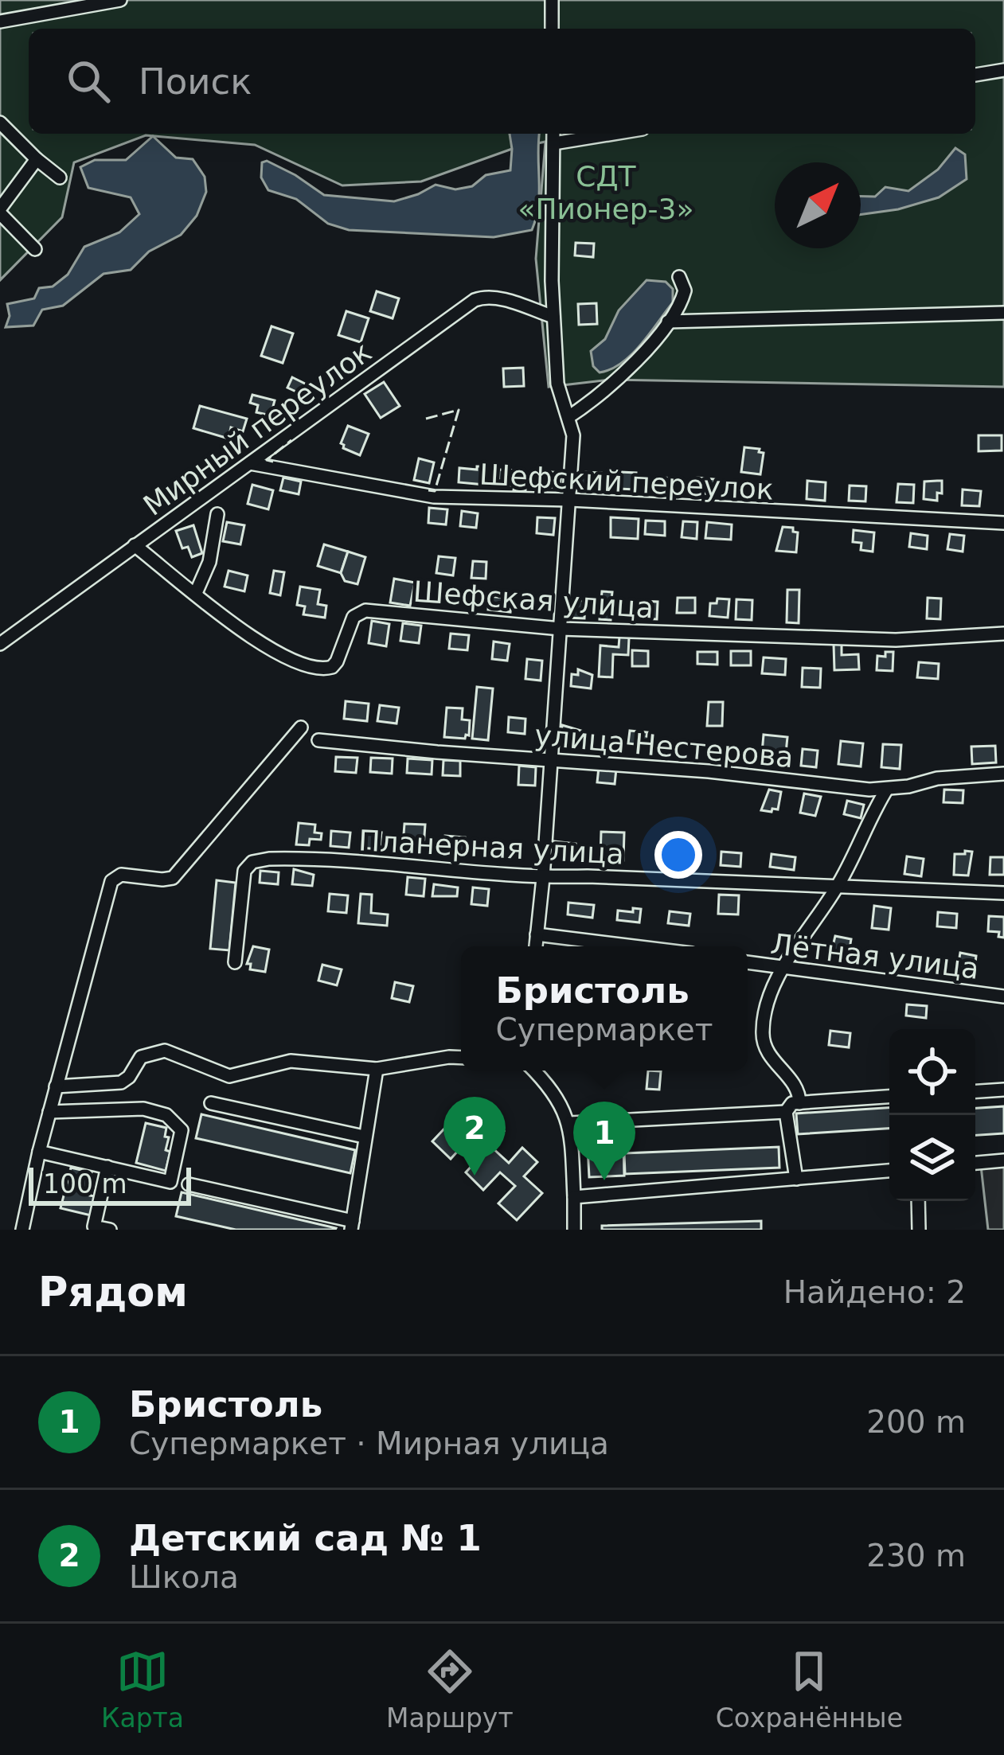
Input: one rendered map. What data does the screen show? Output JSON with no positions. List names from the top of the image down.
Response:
{
  "streets": {
    "street": [
      "Мирный переулок",
      "Шефский переулок",
      "Шефская улица",
      "улица Нестерова",
      "Планерная улица",
      "Лётная улица"
    ]
  },
  "crossings": [
    ["Мирный переулок", "Шефский переулок"],
    ["Мирный переулок", "Шефская улица"]
  ],
  "parks": ["СДТ «Пионер-3»"],
  "scale_bar": "100 m",
  "north": "top right",
  "page": {
    "search": "Поиск",
    "popup": ["Бристоль", "Супермаркет"],
    "pins": ["2", "1"],
    "scale": "100 m",
    "heading": ["Рядом", "Найдено: 2"],
    "list": [
      {
        "mark": "1",
        "name": "Бристоль",
        "note": "Супермаркет · Мирная улица",
        "value": "200 m"
      },
      {
        "mark": "2",
        "name": "Детский сад № 1",
        "note": "Школа",
        "value": "230 m"
      }
    ],
    "nav": ["Карта", "Маршрут", "Сохранённые"]
  }
}
